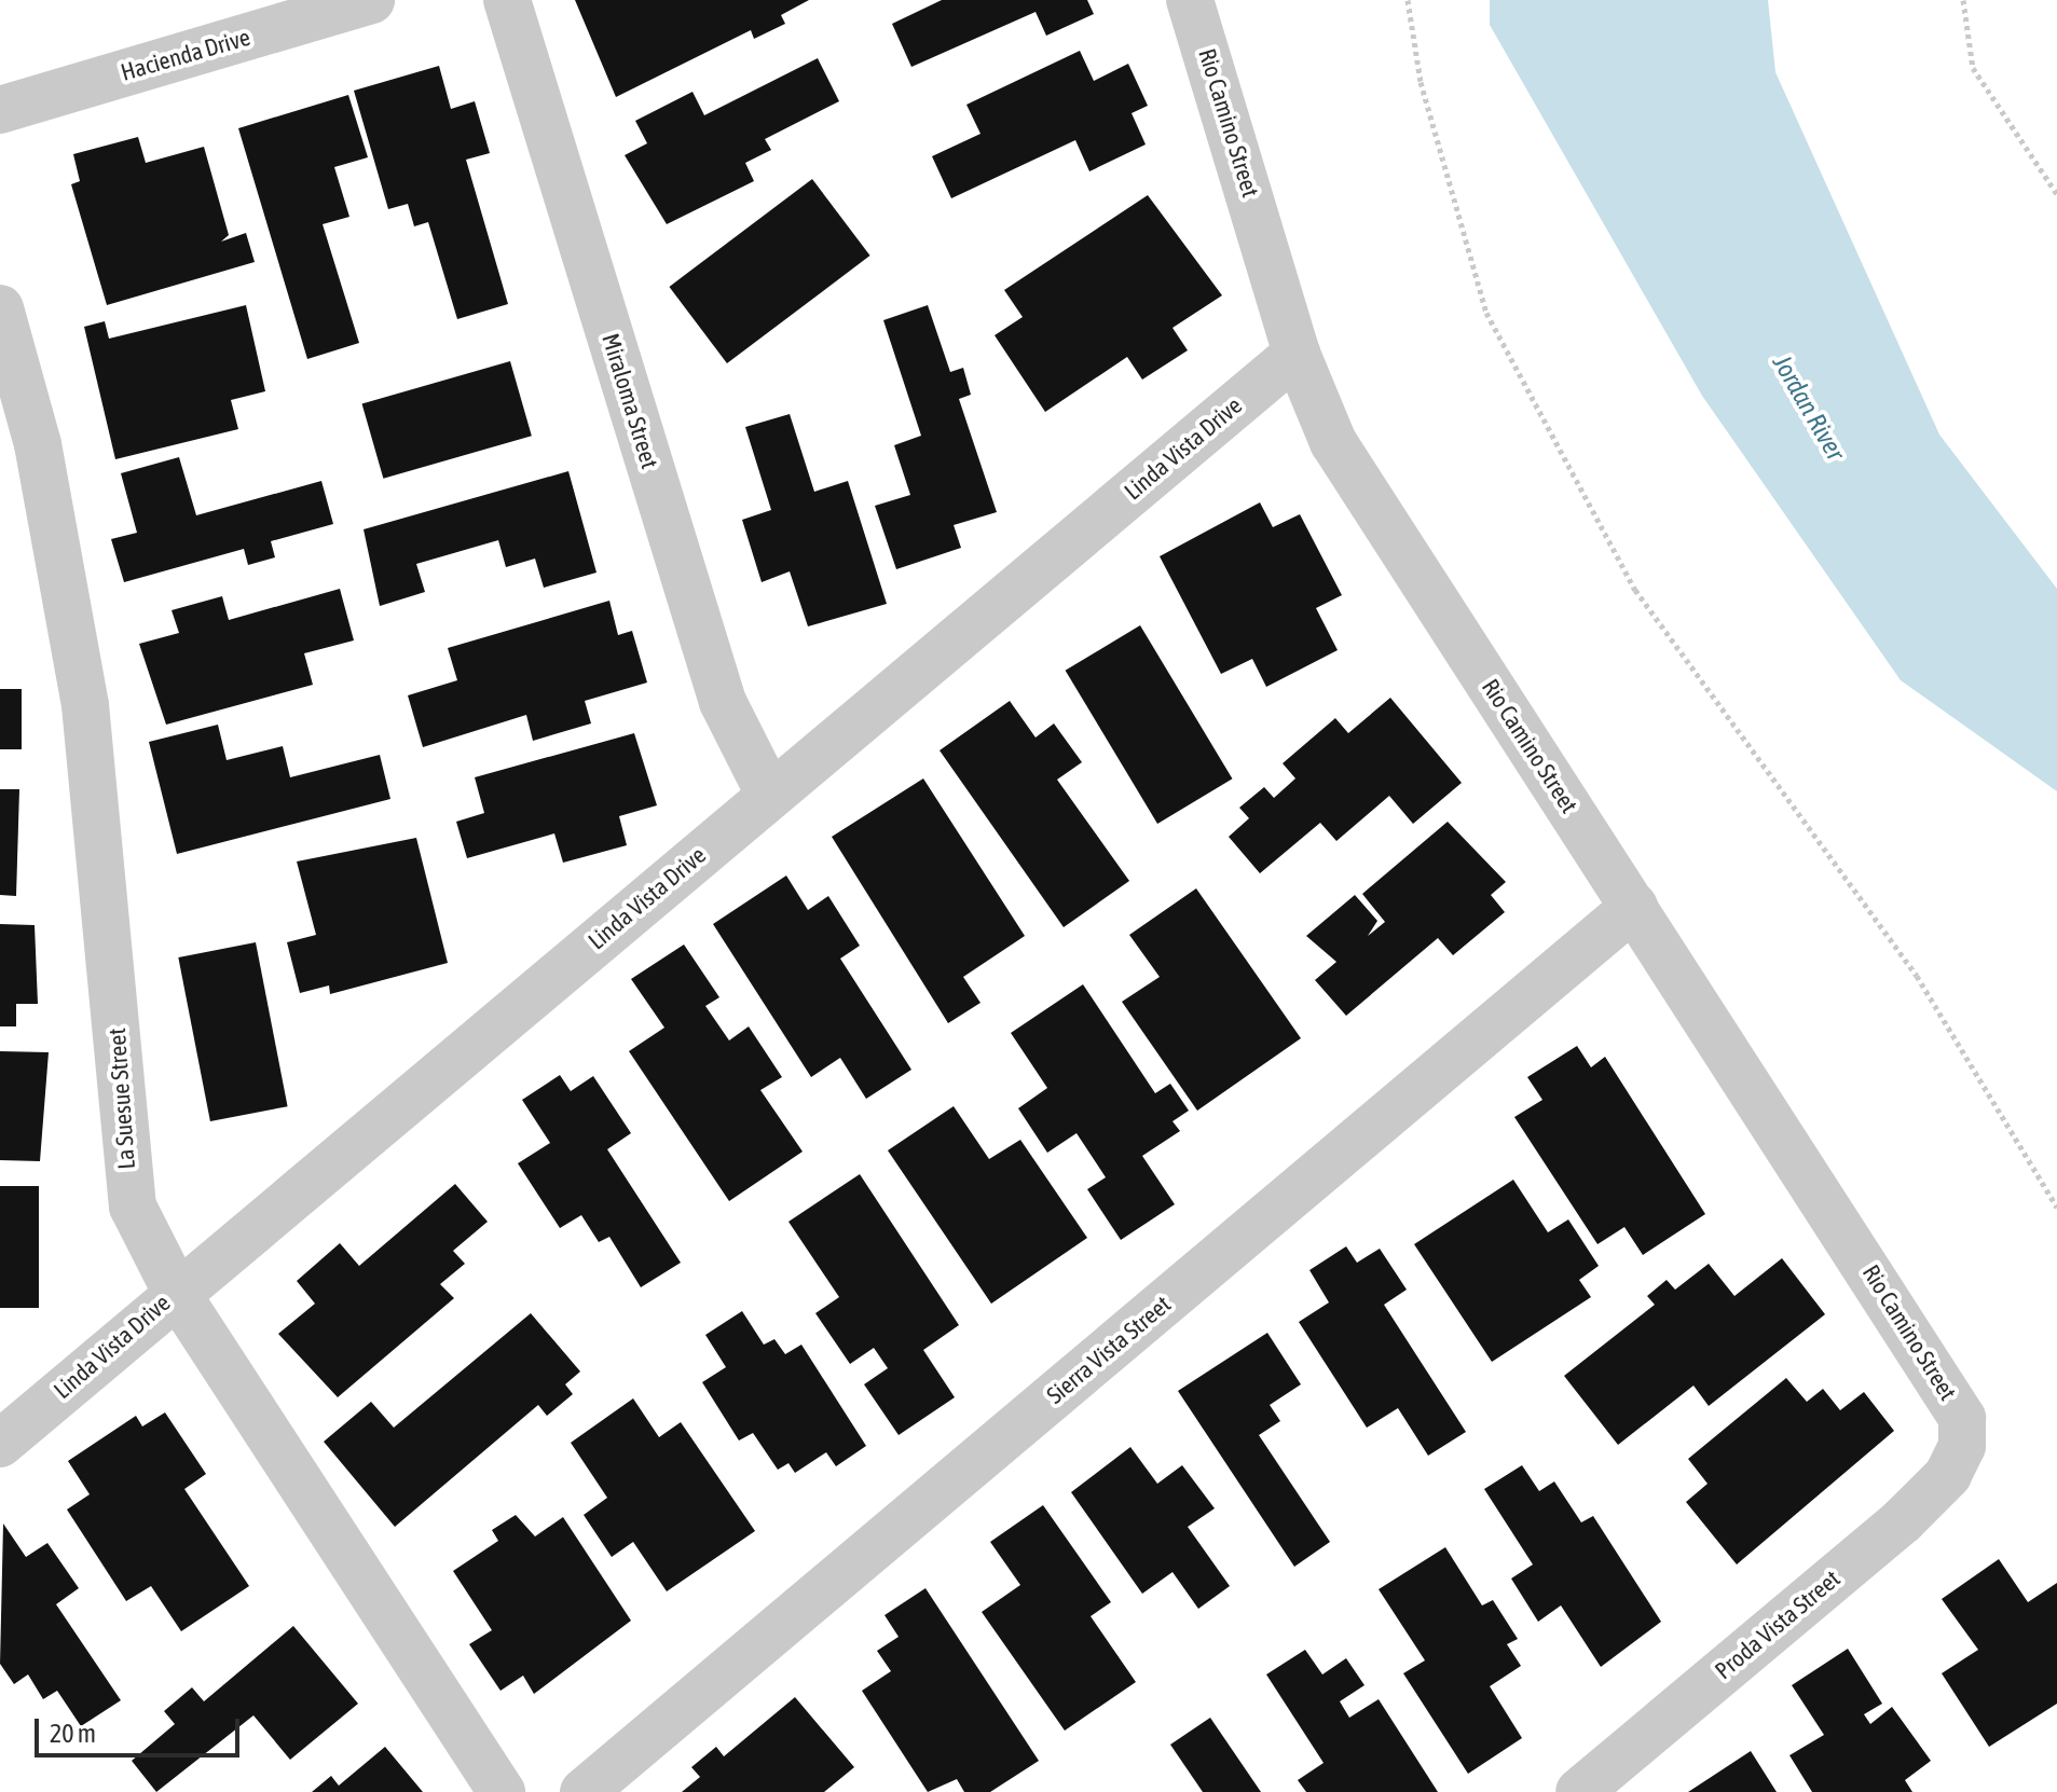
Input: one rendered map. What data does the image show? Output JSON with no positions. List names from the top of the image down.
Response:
{
  "streets": {
    "street": [
      "Hacienda Drive",
      "Rio Camino Street",
      "Miraloma Street",
      "Linda Vista Drive",
      "La Suesue Street",
      "Sierra Vista Street",
      "Proda Vista Street"
    ]
  },
  "crossings": [
    ["Rio Camino Street", "Linda Vista Drive"],
    ["Rio Camino Street", "Sierra Vista Street"],
    ["Rio Camino Street", "Proda Vista Street"],
    ["Miraloma Street", "Linda Vista Drive"],
    ["Linda Vista Drive", "La Suesue Street"]
  ],
  "water": ["Jordan River"],
  "scale_bar": "20 m"
}
